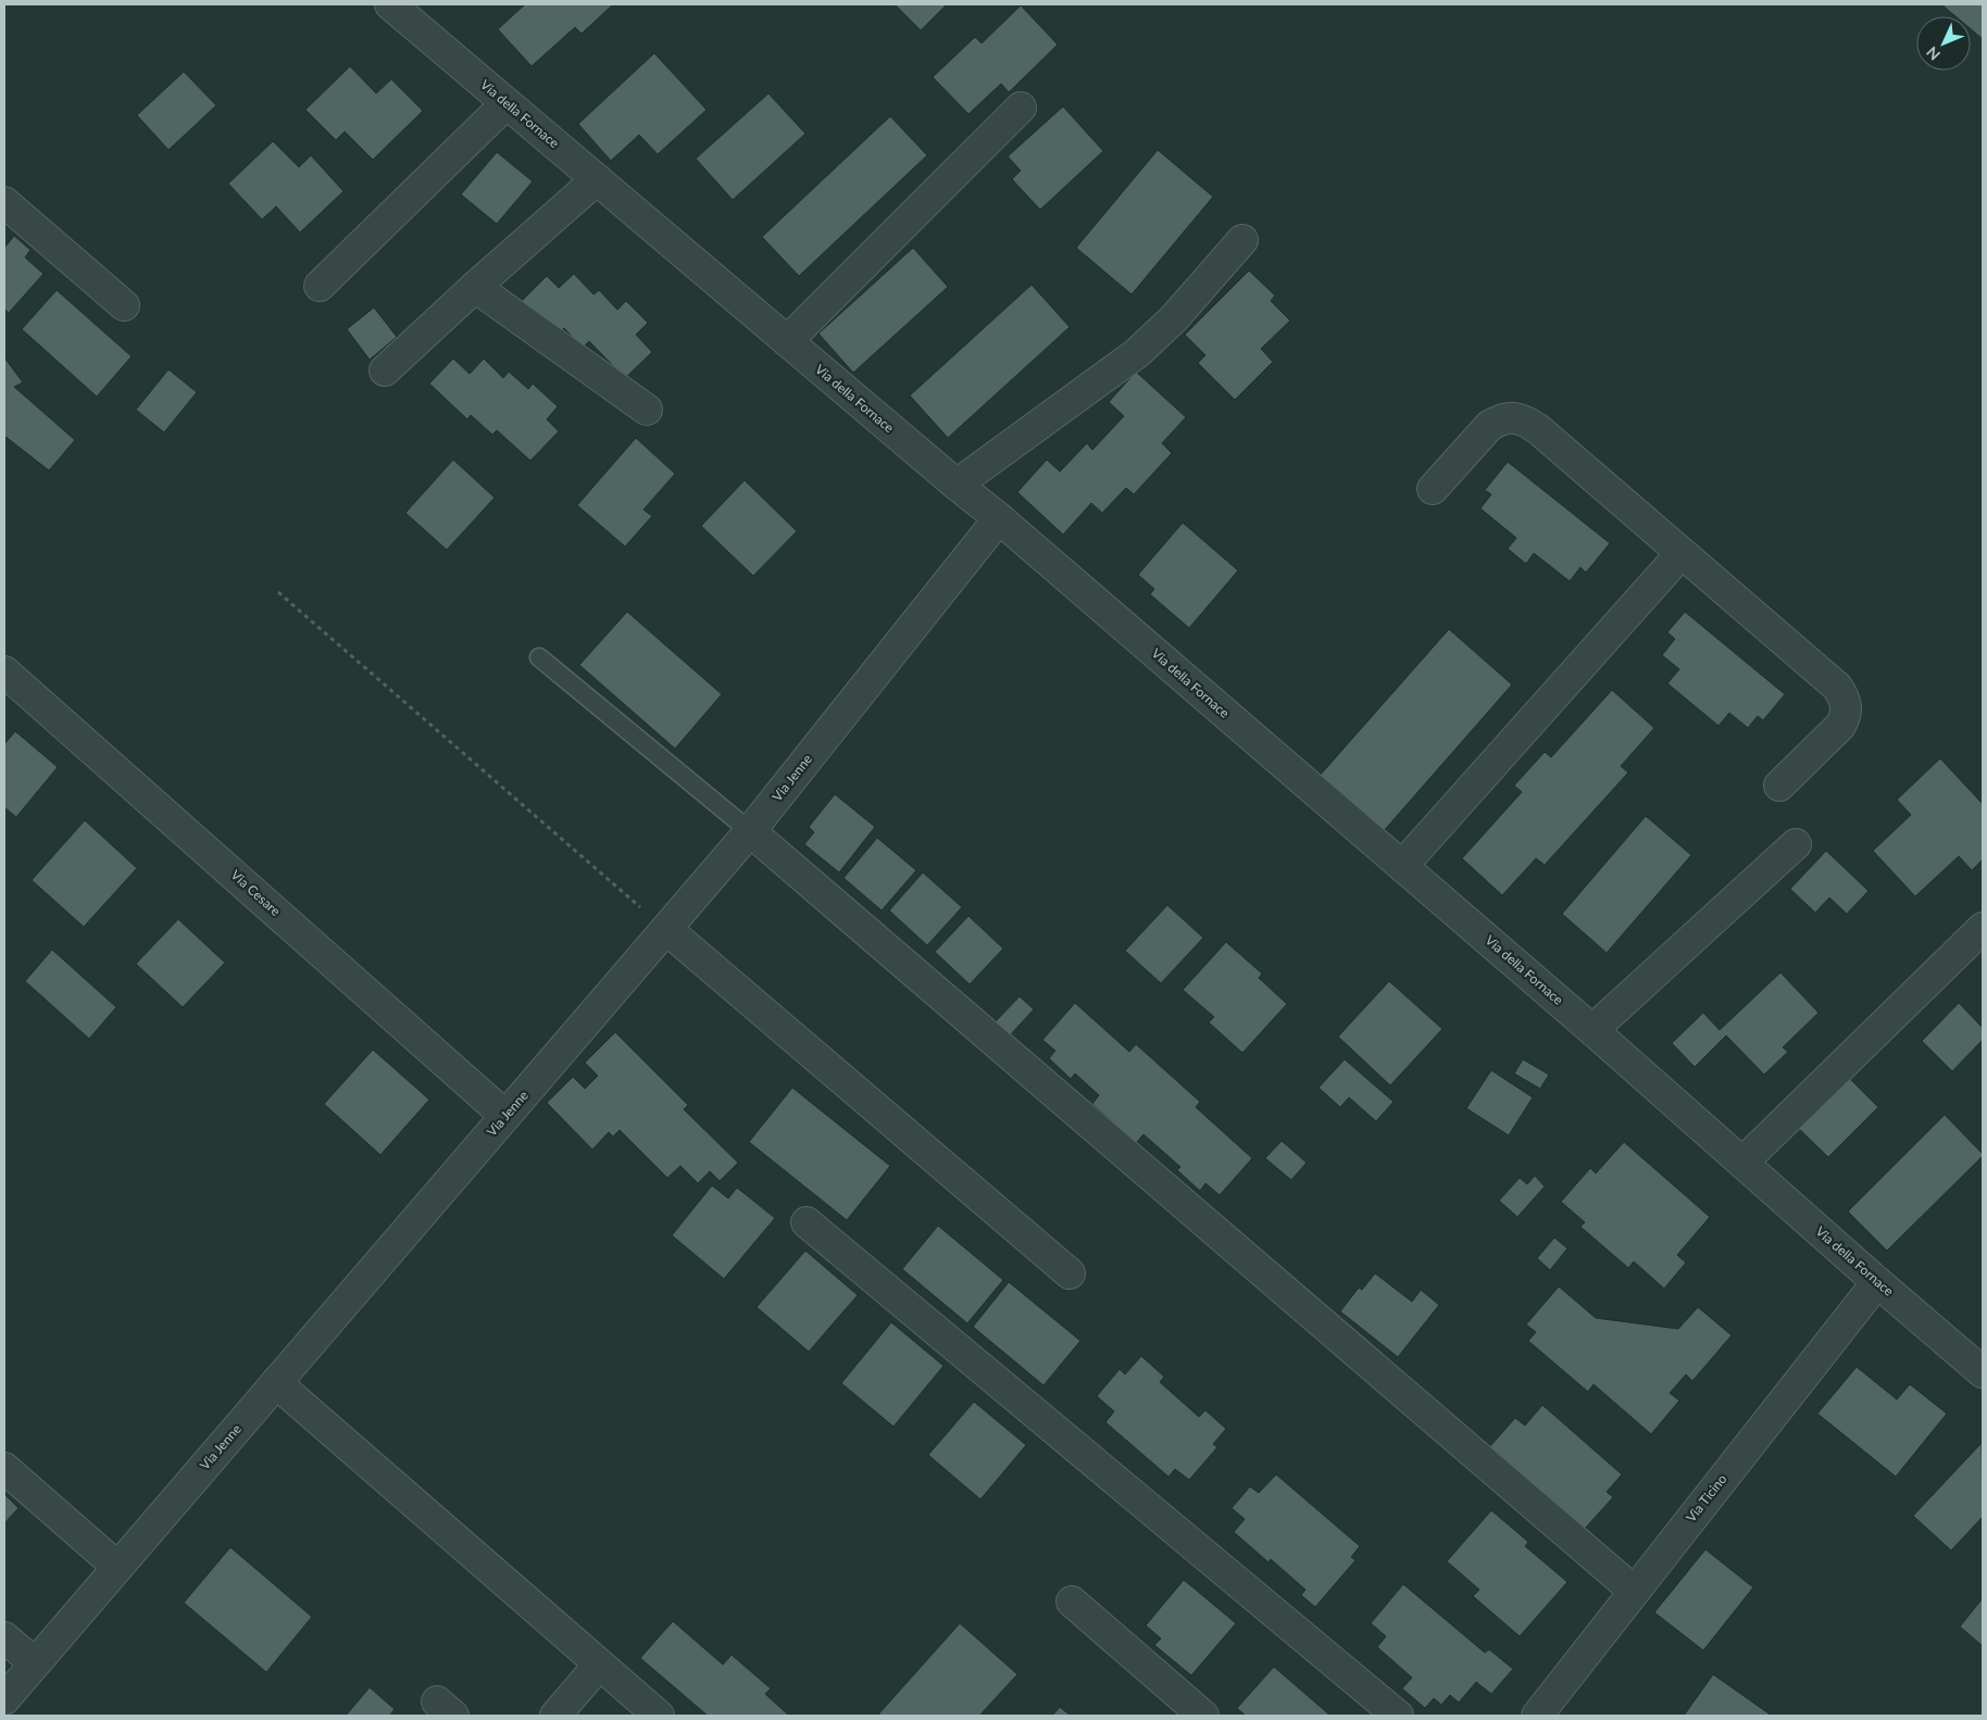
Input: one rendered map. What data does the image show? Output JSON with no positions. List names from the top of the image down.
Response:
{
  "streets": {
    "street": [
      "Via della Fornace",
      "Via Jenne",
      "Via Cesare",
      "Via Ticino"
    ]
  },
  "crossings": [
    ["Via della Fornace", "Via Jenne"],
    ["Via della Fornace", "Via Ticino"],
    ["Via Jenne", "Via Cesare"]
  ],
  "north": "bottom left"
}
